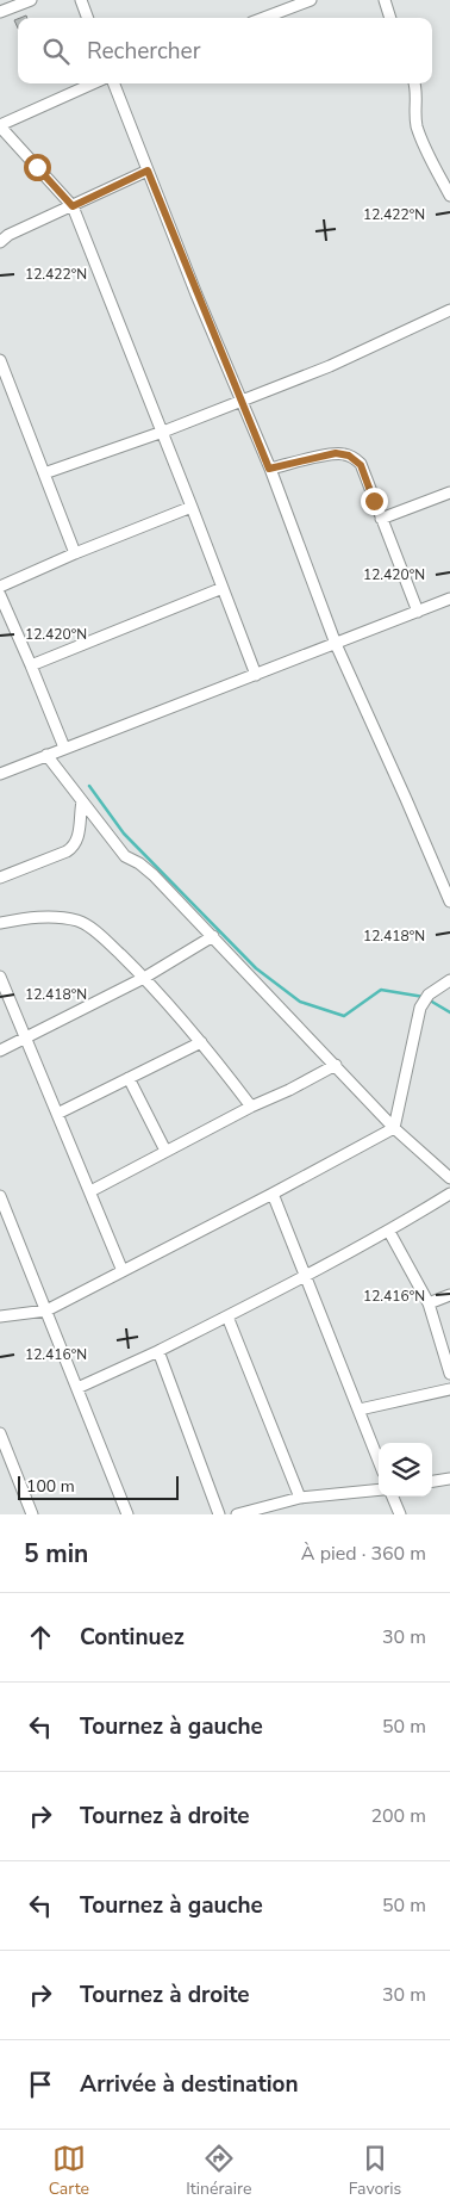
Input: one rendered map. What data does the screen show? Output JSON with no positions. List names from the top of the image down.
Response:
{
  "scale_bar": "100 m",
  "page": {
    "search": "Rechercher",
    "scale": "100 m",
    "heading": ["5 min", "À pied · 360 m"],
    "list": [
      ["Continuez", "30 m"],
      ["Tournez à gauche", "50 m"],
      ["Tournez à droite", "200 m"],
      ["Tournez à gauche", "50 m"],
      ["Tournez à droite", "30 m"],
      "Arrivée à destination"
    ],
    "nav": ["Carte", "Itinéraire", "Favoris"]
  },
  "coordinates": [
    "12.422°N",
    "12.420°N",
    "12.418°N",
    "12.416°N"
  ]
}
